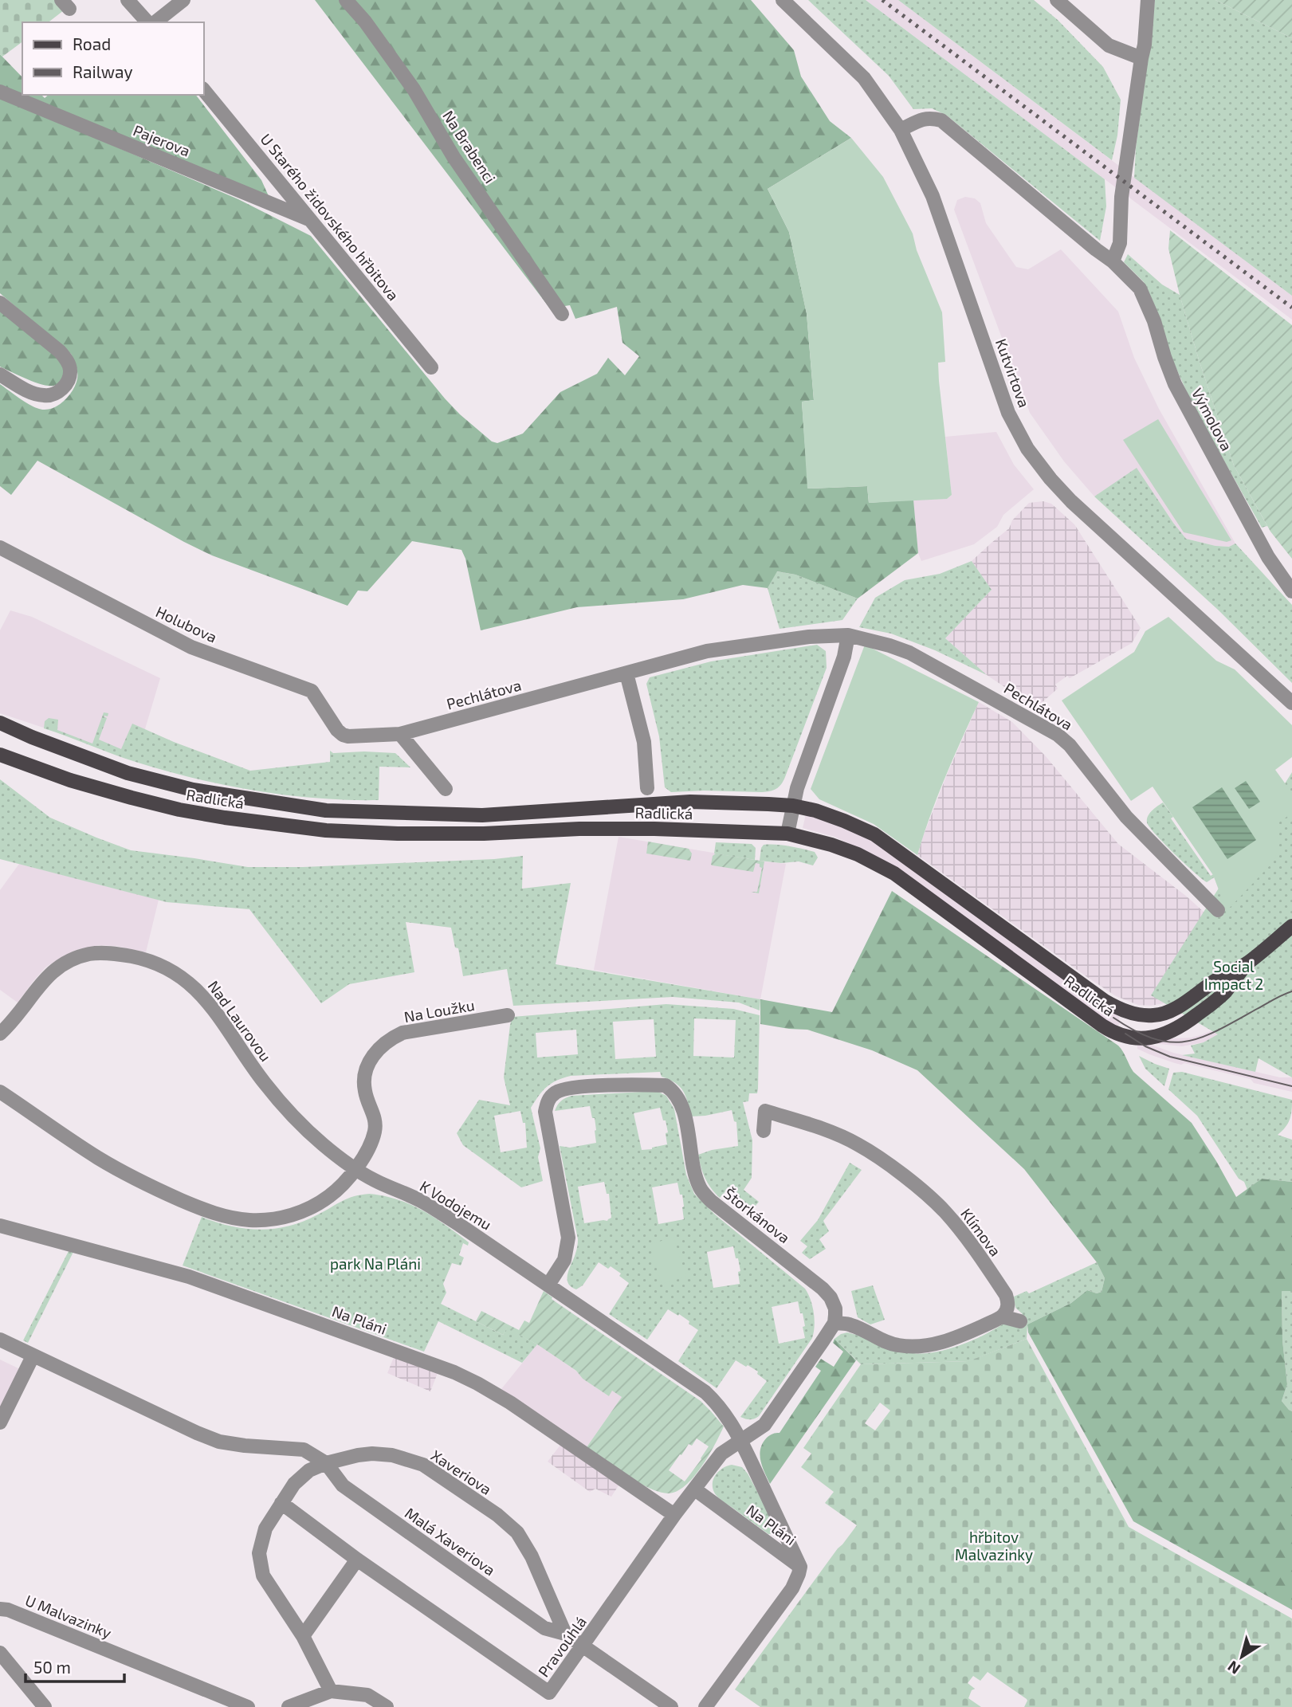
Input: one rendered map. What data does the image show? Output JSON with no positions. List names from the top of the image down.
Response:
{
  "streets": {
    "main road": ["Radlická"],
    "street": [
      "Pajerova",
      "Na Brabenci",
      "U Starého židovského hřbitova",
      "Kutvirtova",
      "Výmolova",
      "Holubova",
      "Pechlátova",
      "Na Loužku",
      "Nad Laurovou",
      "K Vodojemu",
      "Štorkánova",
      "Klímova",
      "Na Pláni",
      "Xaveriova",
      "Malá Xaveriova",
      "U Malvazinky",
      "Pravoúhlá"
    ]
  },
  "crossings": [
    ["Pajerova", "U Starého židovského hřbitova"],
    ["Kutvirtova", "Výmolova"],
    ["Holubova", "Pechlátova"],
    ["Na Loužku", "Nad Laurovou"],
    ["Na Loužku", "K Vodojemu"],
    ["Nad Laurovou", "K Vodojemu"],
    ["K Vodojemu", "Štorkánova"],
    ["K Vodojemu", "Na Pláni"],
    ["K Vodojemu", "Pravoúhlá"],
    ["Na Pláni", "Pravoúhlá"],
    ["Xaveriova", "Malá Xaveriova"],
    ["Xaveriova", "Pravoúhlá"]
  ],
  "parks": ["Social Impact 2", "park Na Pláni", "hřbitov Malvazinky"],
  "legend": ["Road", "Railway"],
  "scale_bar": "50 m",
  "north": "bottom left"
}
